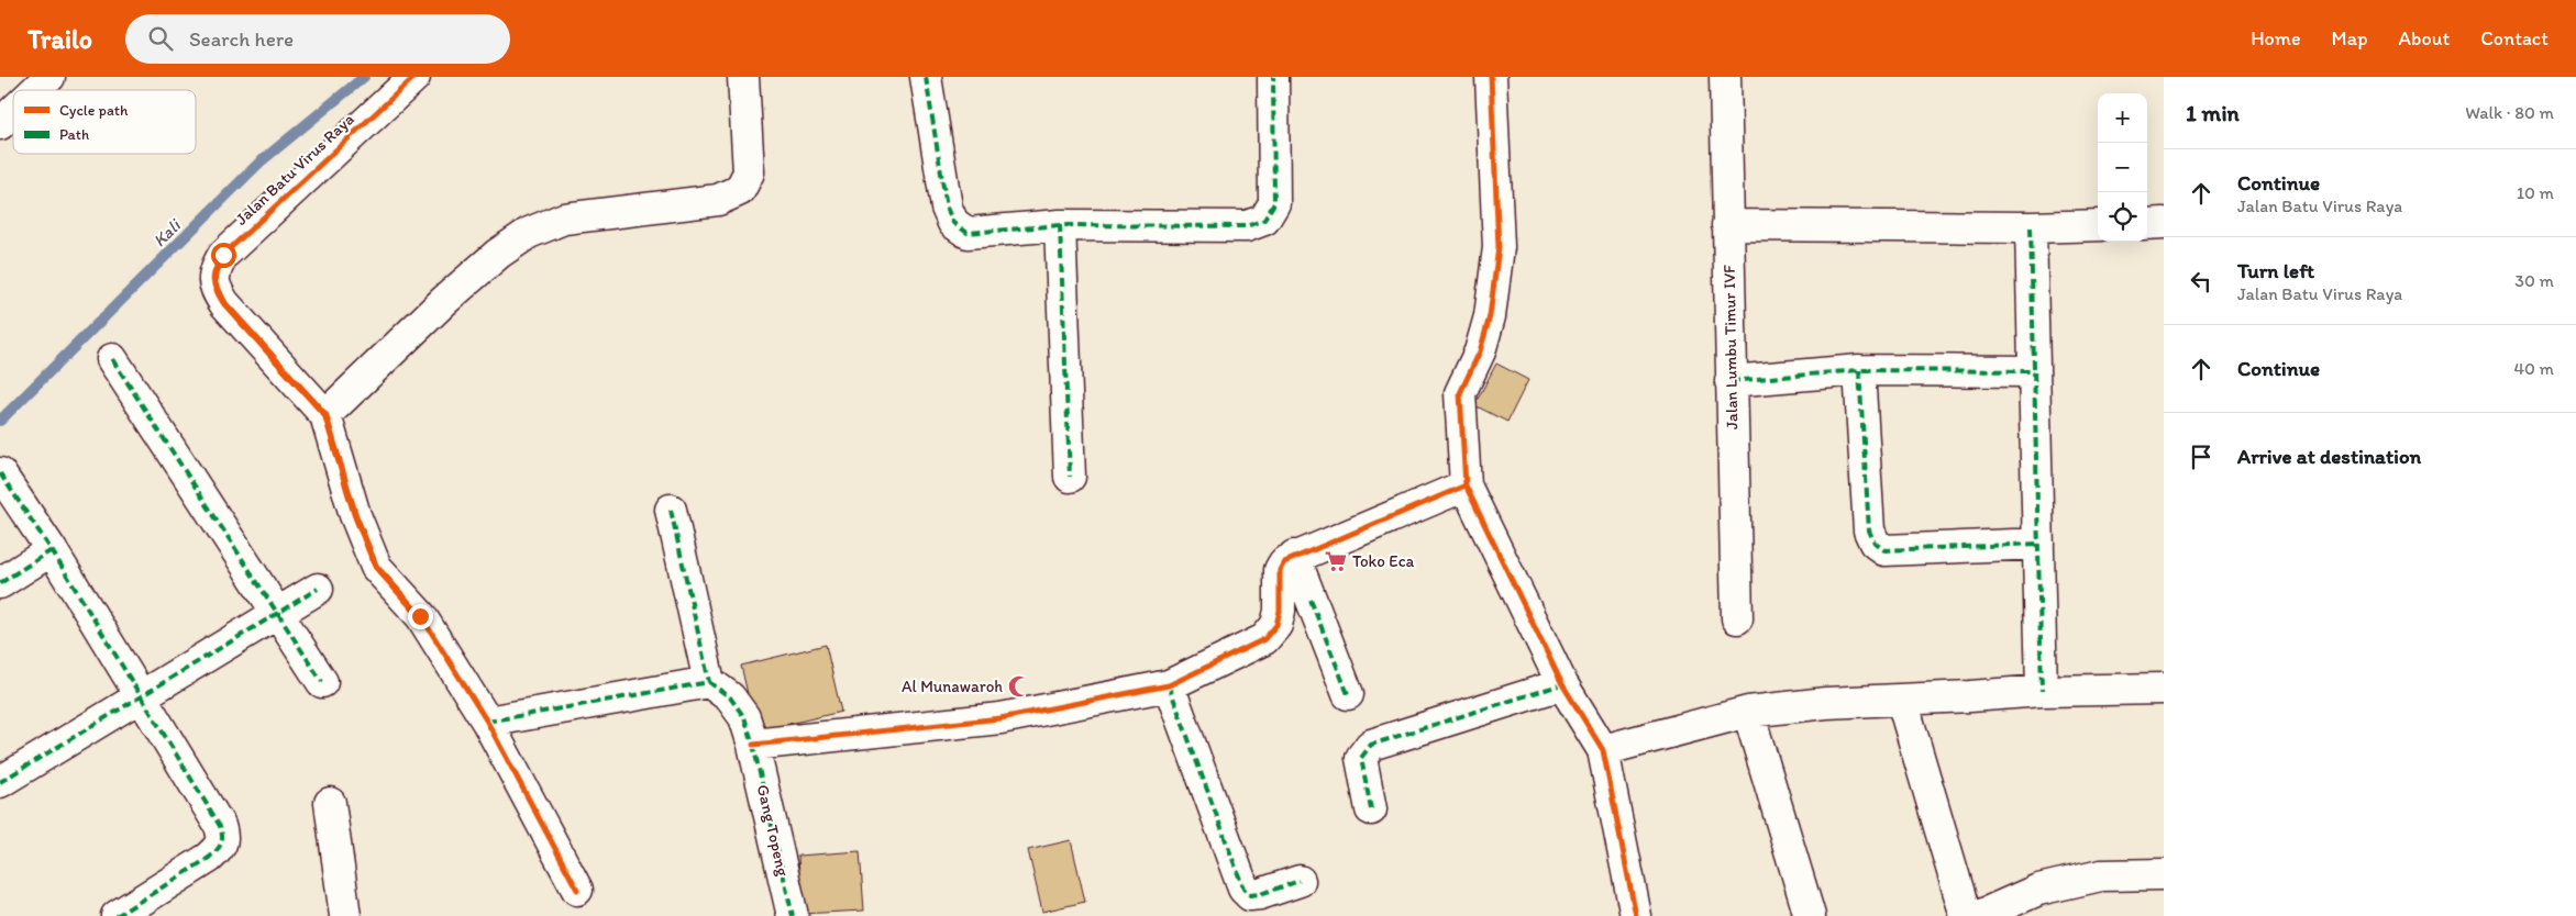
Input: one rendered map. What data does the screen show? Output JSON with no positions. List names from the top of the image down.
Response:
{
  "streets": {
    "street": ["Jalan Batu Virus Raya", "Jalan Lumbu Timur IVF", "Gang Topeng"]
  },
  "water": ["Kali"],
  "places": {
    "supermarket": ["Toko Eca"],
    "mosque": ["Al Munawaroh"]
  },
  "legend": ["Cycle path", "Path"],
  "page": {
    "header": "Trailo",
    "search": "Search here",
    "nav": [
      "Home",
      "Map",
      "About",
      "Contact"
    ],
    "heading": ["1 min", "Walk · 80 m"],
    "map_buttons": ["+", "−"],
    "list": [
      ["Continue", "Jalan Batu Virus Raya", "10 m"],
      ["Turn left", "Jalan Batu Virus Raya", "30 m"],
      ["Continue", "40 m"],
      "Arrive at destination"
    ]
  }
}
